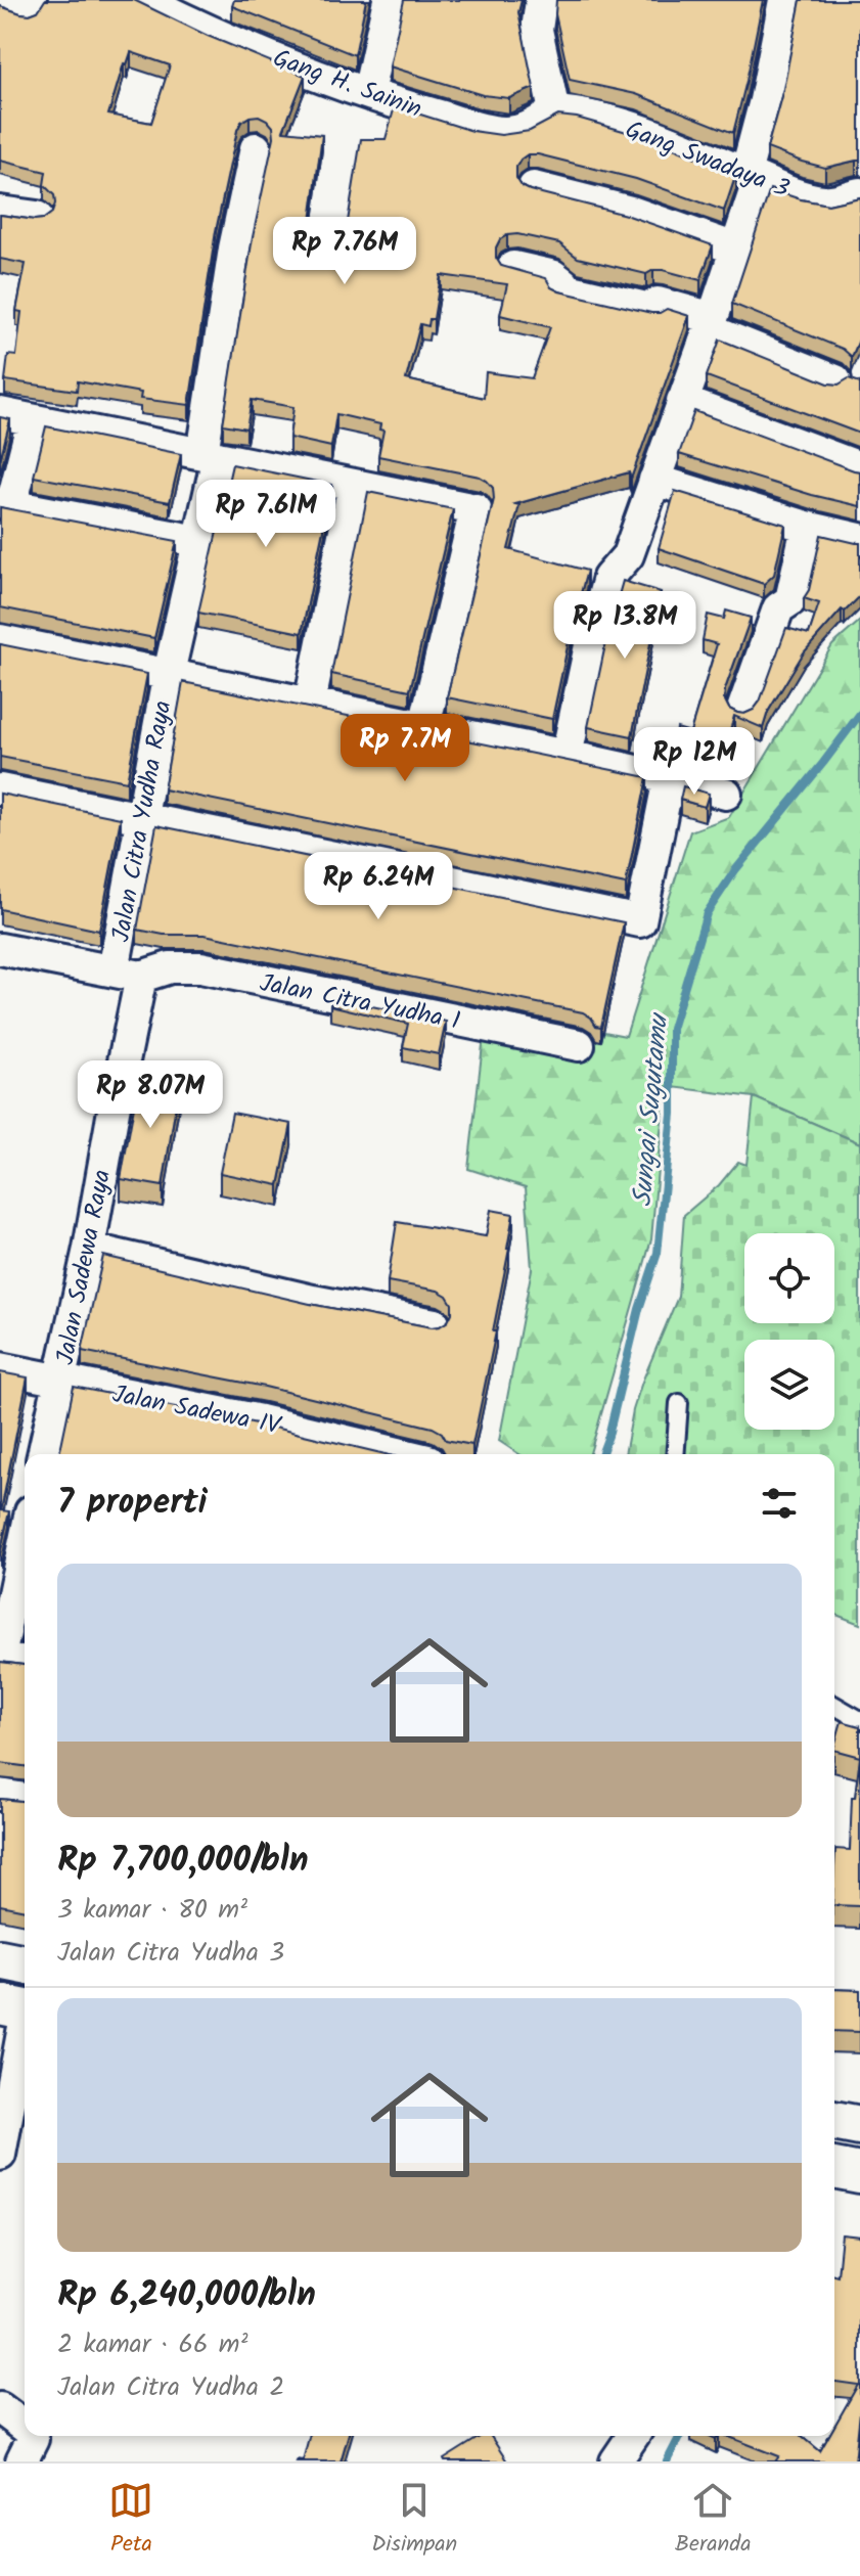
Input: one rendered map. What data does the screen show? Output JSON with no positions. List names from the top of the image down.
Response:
{
  "streets": {
    "street": [
      "Gang H. Sainin",
      "Gang Swadaya 3",
      "Jalan Citra Yudha Raya",
      "Jalan Citra Yudha 1",
      "Jalan Sadewa Raya",
      "Jalan Sadewa IV"
    ]
  },
  "crossings": [
    ["Gang H. Sainin", "Gang Swadaya 3"],
    ["Jalan Citra Yudha Raya", "Jalan Citra Yudha 1"],
    ["Jalan Citra Yudha Raya", "Jalan Sadewa Raya"],
    ["Jalan Citra Yudha 1", "Jalan Sadewa Raya"],
    ["Jalan Sadewa Raya", "Jalan Sadewa IV"]
  ],
  "water": ["Sungai Sugutamu"],
  "page": {
    "price": [
      "Rp 7.76M",
      "Rp 7.61M",
      "Rp 13.8M",
      "Rp 7.7M",
      "Rp 12M",
      "Rp 6.24M",
      "Rp 8.07M"
    ],
    "heading": "7 properti",
    "list": [
      {
        "name": "Rp 7,700,000/bln",
        "note": "3 kamar · 80 m² · Jalan Citra Yudha 3"
      },
      {
        "name": "Rp 6,240,000/bln",
        "note": "2 kamar · 66 m² · Jalan Citra Yudha 2"
      }
    ],
    "tabs": ["Peta", "Disimpan", "Beranda"]
  }
}
